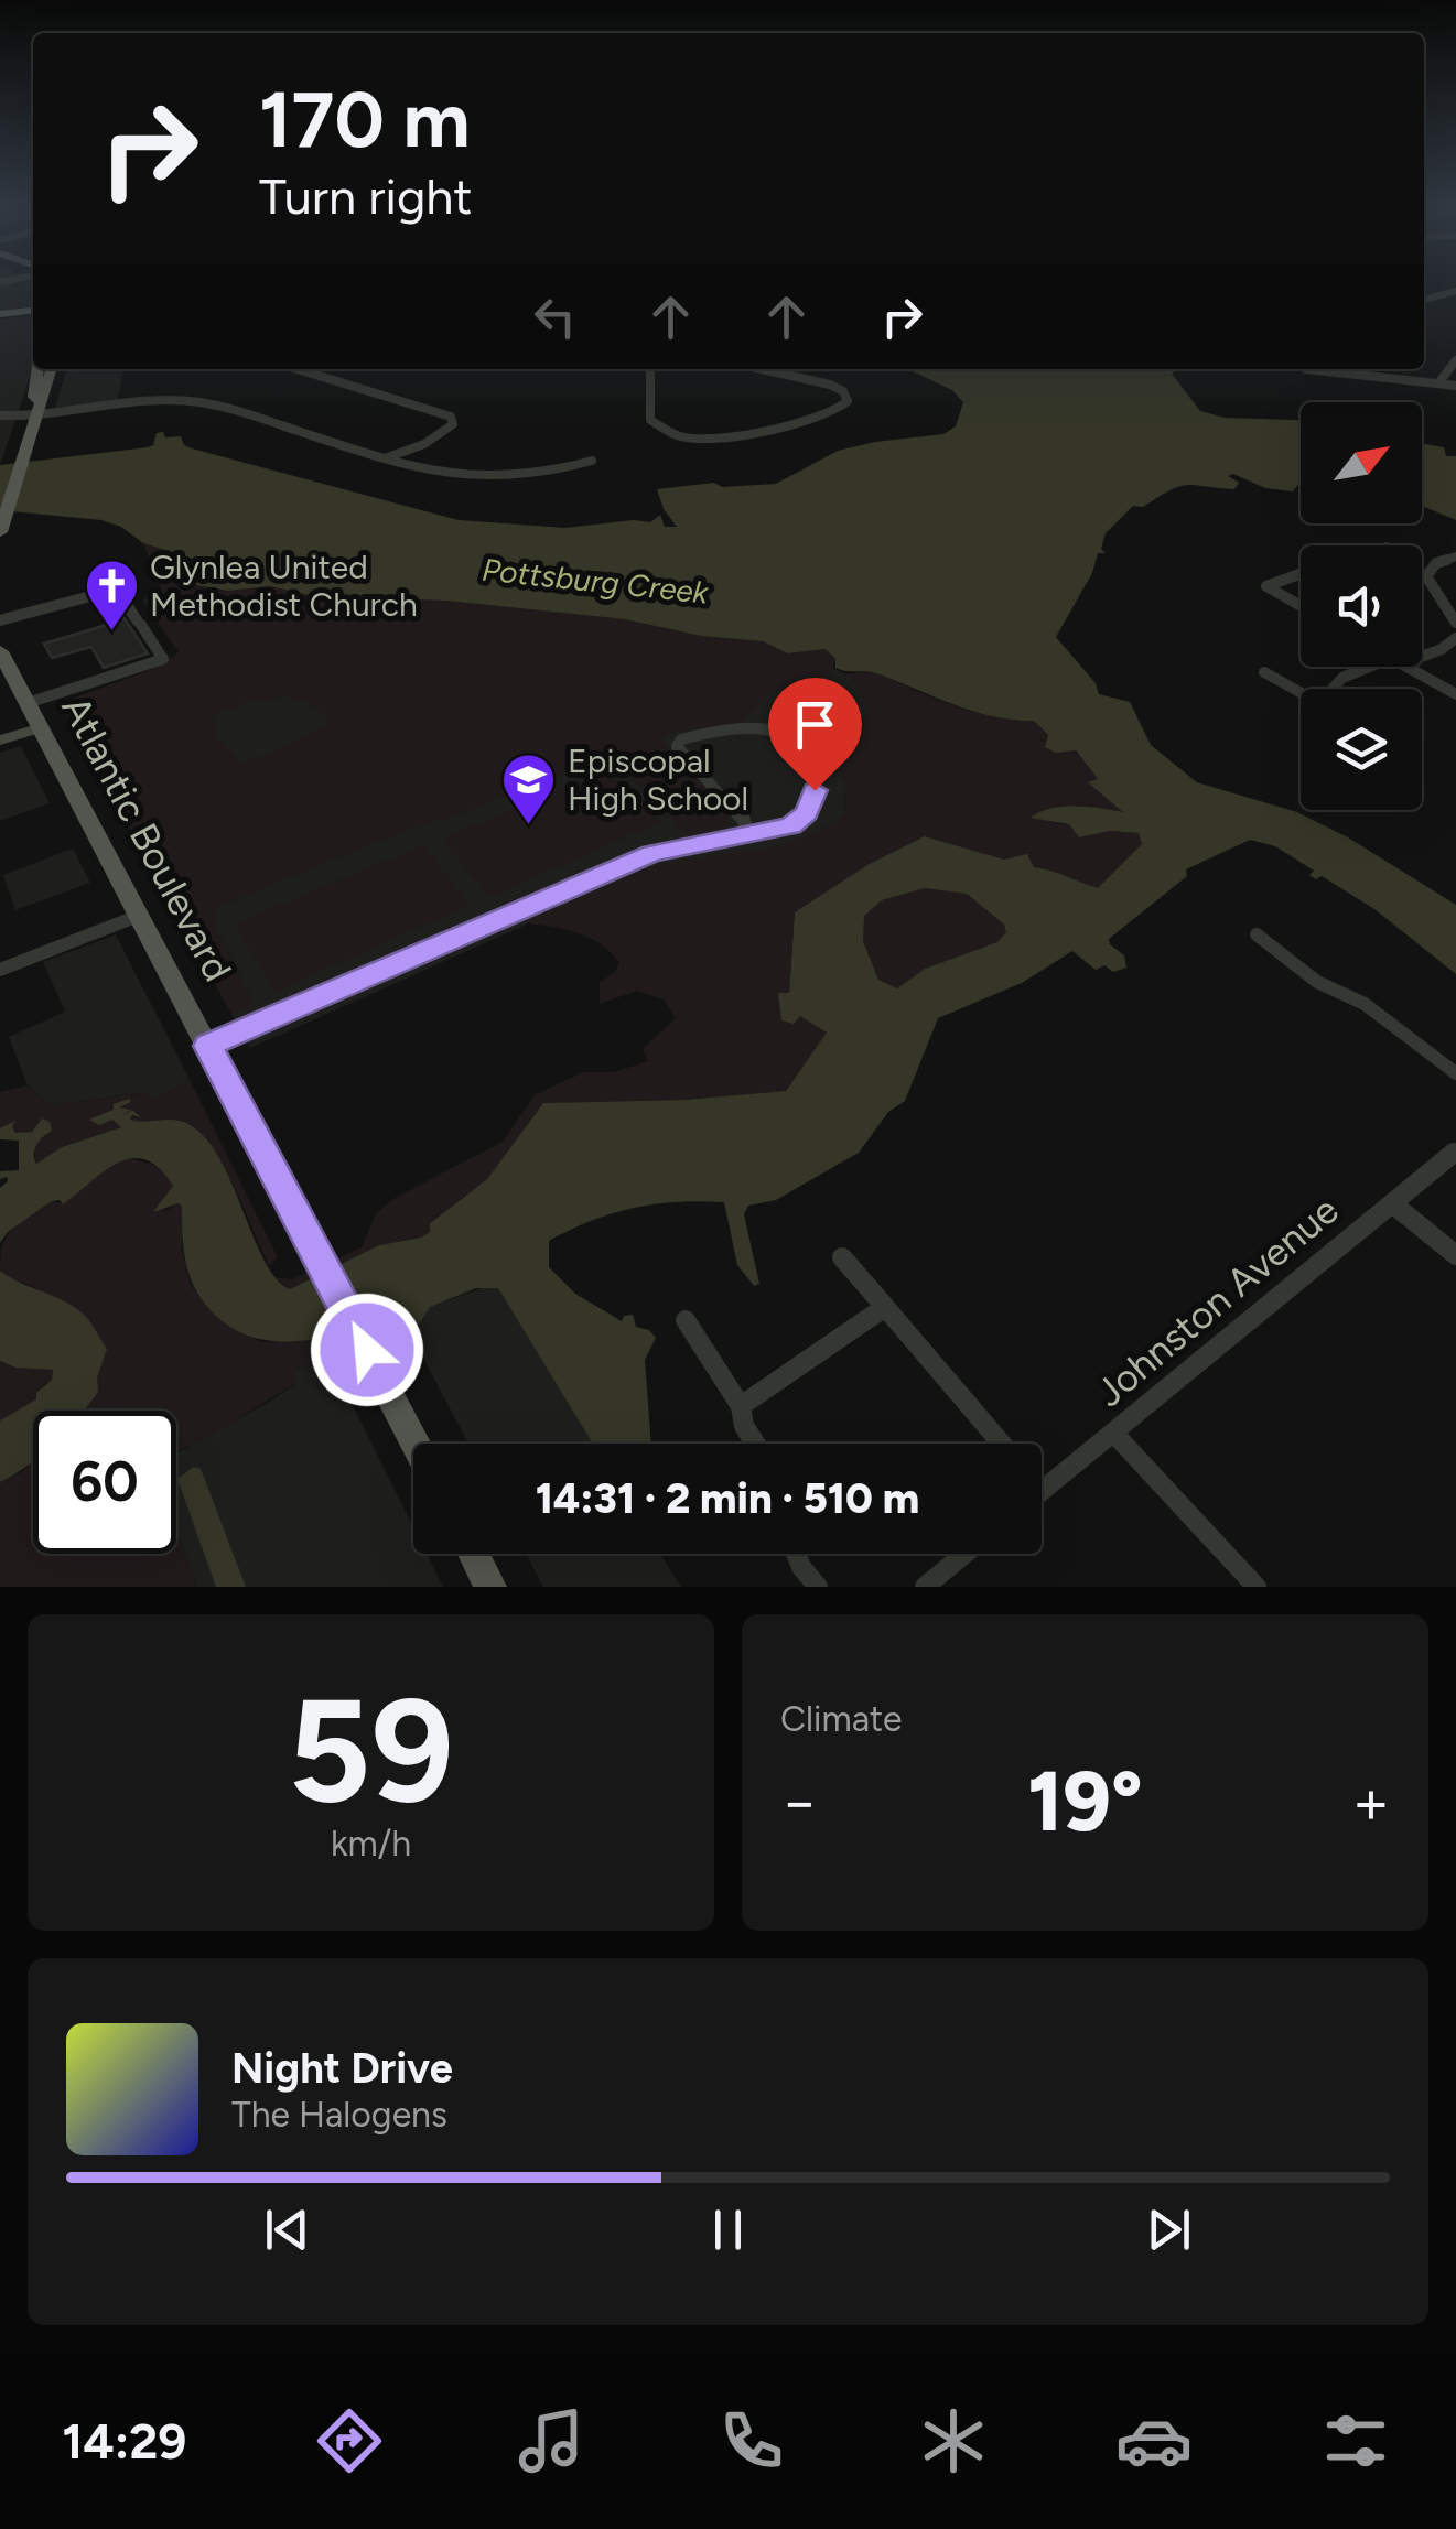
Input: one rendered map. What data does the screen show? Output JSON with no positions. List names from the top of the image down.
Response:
{
  "streets": {
    "main road": ["Atlantic Boulevard"],
    "street": ["Johnston Avenue"]
  },
  "water": ["Pottsburg Creek"],
  "places": {
    "church": ["Glynlea United Methodist Church"],
    "school or university": ["Episcopal High School"]
  },
  "north": "top right",
  "page": {
    "turn": ["170 m", "Turn right"],
    "limit": "60",
    "trip": "14:31 · 2 min · 510 m",
    "tile": [
      ["59", "km/h"],
      "Climate"
    ],
    "heat": ["−", "19°", "+"],
    "song": ["Night Drive", "The Halogens"],
    "tabs": "14:29"
  }
}
